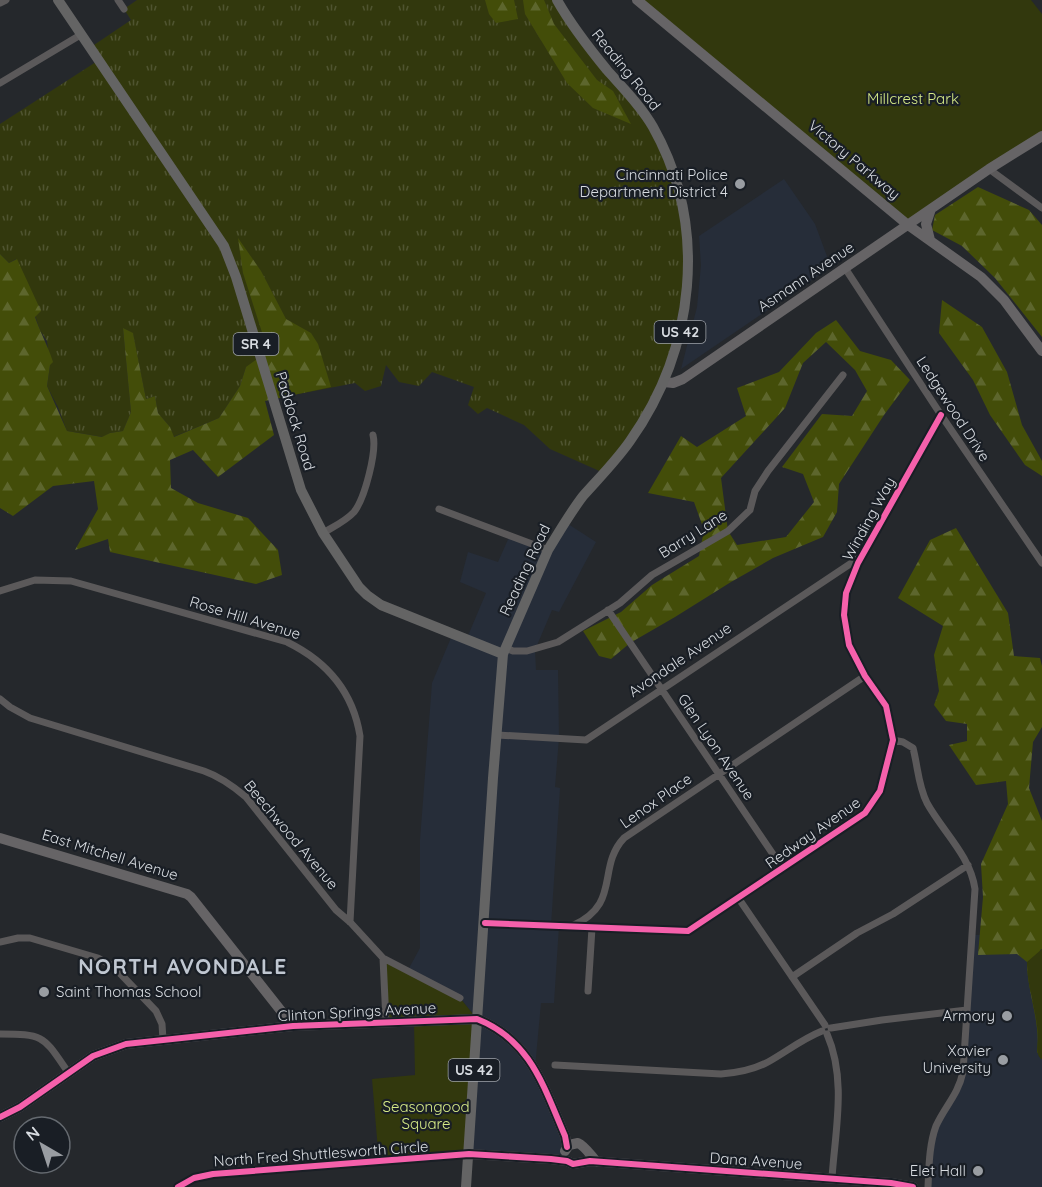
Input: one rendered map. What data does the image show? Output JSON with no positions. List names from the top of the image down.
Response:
{
  "streets": {
    "main road": [
      "Reading Road",
      "US 42",
      "SR 4",
      "Paddock Road"
    ],
    "street": [
      "Victory Parkway",
      "Asmann Avenue",
      "Ledgewood Drive",
      "Winding Way",
      "Barry Lane",
      "Rose Hill Avenue",
      "Avondale Avenue",
      "Glen Lyon Avenue",
      "Lenox Place",
      "Redway Avenue",
      "Beechwood Avenue",
      "East Mitchell Avenue",
      "Clinton Springs Avenue",
      "North Fred Shuttlesworth Circle",
      "Dana Avenue"
    ]
  },
  "crossings": [
    ["Reading Road", "Asmann Avenue"],
    ["Reading Road", "Paddock Road"],
    ["Reading Road", "Barry Lane"],
    ["Reading Road", "Avondale Avenue"],
    ["Reading Road", "Clinton Springs Avenue"],
    ["Reading Road", "North Fred Shuttlesworth Circle"],
    ["Victory Parkway", "Asmann Avenue"],
    ["Asmann Avenue", "Ledgewood Drive"],
    ["Ledgewood Drive", "Winding Way"],
    ["Paddock Road", "Barry Lane"],
    ["Winding Way", "Avondale Avenue"],
    ["Winding Way", "Lenox Place"],
    ["Winding Way", "Redway Avenue"],
    ["Barry Lane", "Glen Lyon Avenue"],
    ["Rose Hill Avenue", "Beechwood Avenue"],
    ["Avondale Avenue", "Glen Lyon Avenue"],
    ["Glen Lyon Avenue", "Lenox Place"],
    ["Glen Lyon Avenue", "Redway Avenue"],
    ["Lenox Place", "Redway Avenue"],
    ["East Mitchell Avenue", "Clinton Springs Avenue"],
    ["Clinton Springs Avenue", "Dana Avenue"]
  ],
  "districts": ["NORTH AVONDALE"],
  "parks": ["Millcrest Park", "Seasongood Square"],
  "places": [
    "Cincinnati Police Department District 4",
    "Saint Thomas School",
    "Armory",
    "Xavier University",
    "Elet Hall"
  ],
  "north": "top left"
}
